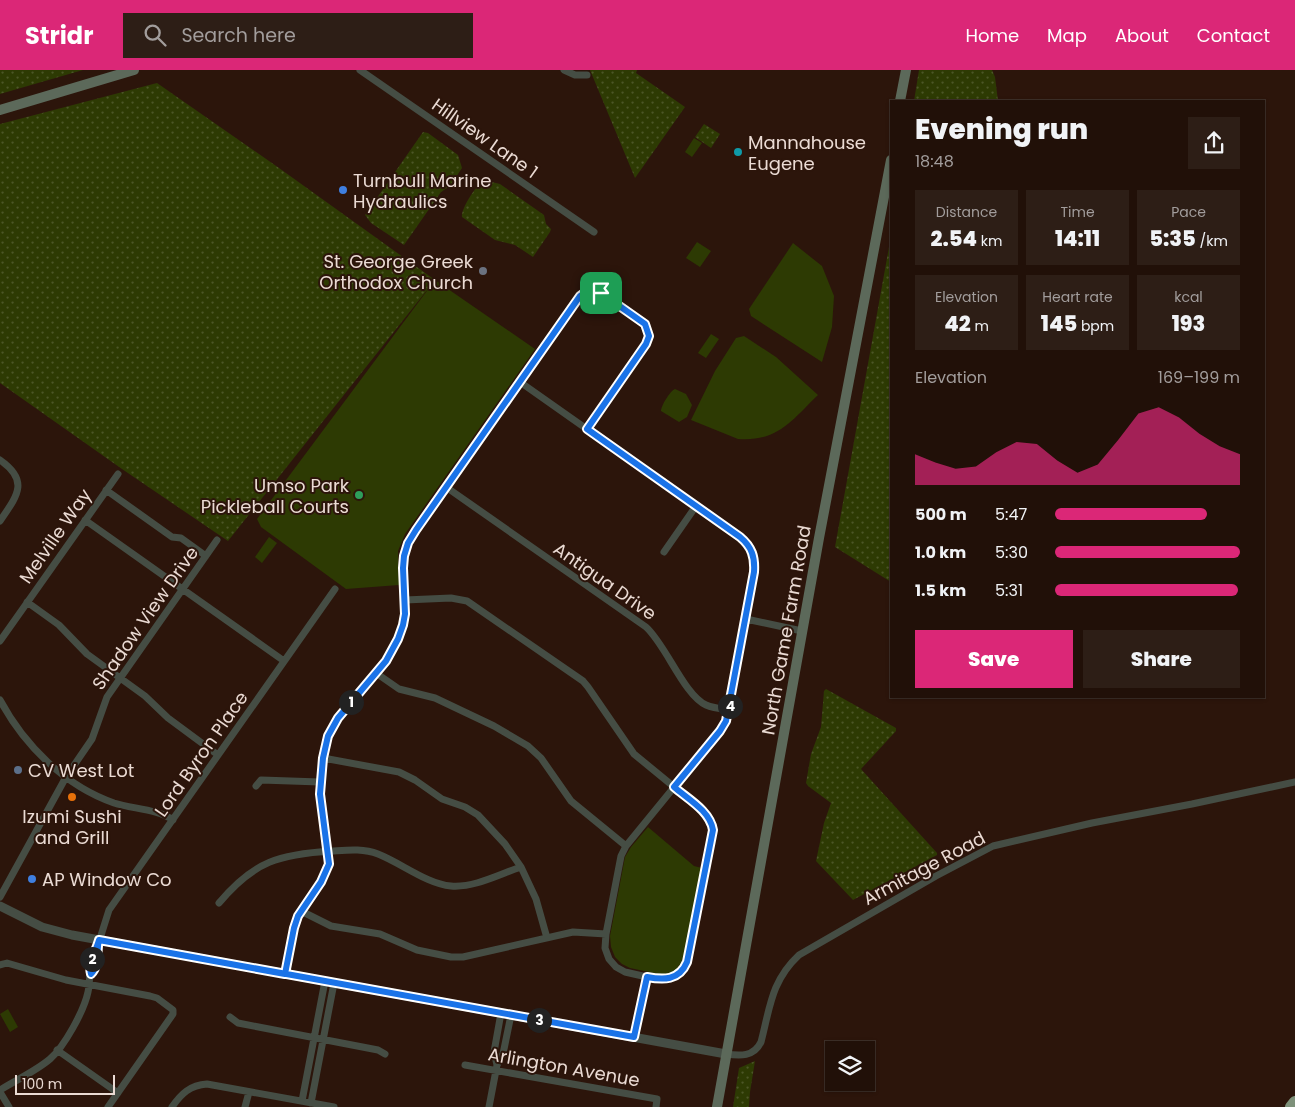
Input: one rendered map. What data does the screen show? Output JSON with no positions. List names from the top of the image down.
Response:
{
  "streets": {
    "main road": ["North Game Farm Road"],
    "street": [
      "Hillview Lane 1",
      "Melville Way",
      "Antigua Drive",
      "Shadow View Drive",
      "Lord Byron Place",
      "Armitage Road",
      "Arlington Avenue"
    ]
  },
  "crossings": [
    ["North Game Farm Road", "Armitage Road"]
  ],
  "places": [
    "Mannahouse Eugene",
    "Turnbull Marine Hydraulics",
    "St. George Greek Orthodox Church",
    "Umso Park Pickleball Courts",
    "CV West Lot",
    "Izumi Sushi and Grill",
    "AP Window Co"
  ],
  "scale_bar": "100 m",
  "page": {
    "header": "Stridr",
    "search": "Search here",
    "nav": [
      "Home",
      "Map",
      "About",
      "Contact"
    ],
    "heading": ["Evening run", "18:48"],
    "stats": [
      ["Distance", "2.54 km"],
      ["Time", "14:11"],
      ["Pace", "5:35 /km"],
      ["Elevation", "42 m"],
      ["Heart rate", "145 bpm"],
      ["kcal", "193"]
    ],
    "chart": ["Elevation", "169–199 m"],
    "list": [
      {
        "name": "500 m",
        "note": "5:47"
      },
      {
        "name": "1.0 km",
        "note": "5:30"
      },
      {
        "name": "1.5 km",
        "note": "5:31"
      }
    ],
    "buttons": ["Save", "Share"],
    "pins": [
      "1",
      "4",
      "2",
      "3"
    ],
    "scale": "100 m"
  }
}
